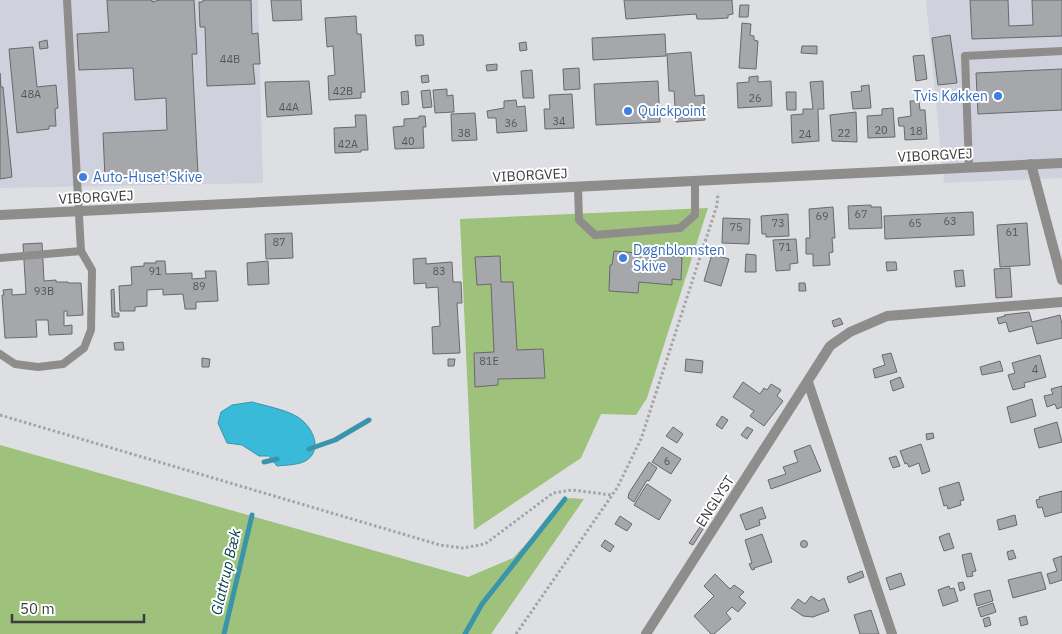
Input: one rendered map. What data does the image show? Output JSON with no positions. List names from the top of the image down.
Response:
{
  "streets": {
    "street": ["VIBORGVEJ", "ENGLYST"]
  },
  "water": ["Glattrup Bæk"],
  "places": [
    "Tvis Køkken",
    "Quickpoint",
    "Auto-Huset Skive",
    "Døgnblomsten Skive"
  ],
  "house_numbers": [
    "44B",
    "42B",
    "48A",
    "26",
    "44A",
    "34",
    "36",
    "20",
    "18",
    "38",
    "22",
    "24",
    "40",
    "42A",
    "67",
    "69",
    "63",
    "73",
    "65",
    "75",
    "61",
    "87",
    "71",
    "91",
    "83",
    "89",
    "93B",
    "81E",
    "4",
    "6"
  ],
  "scale_bar": "50 m"
}
